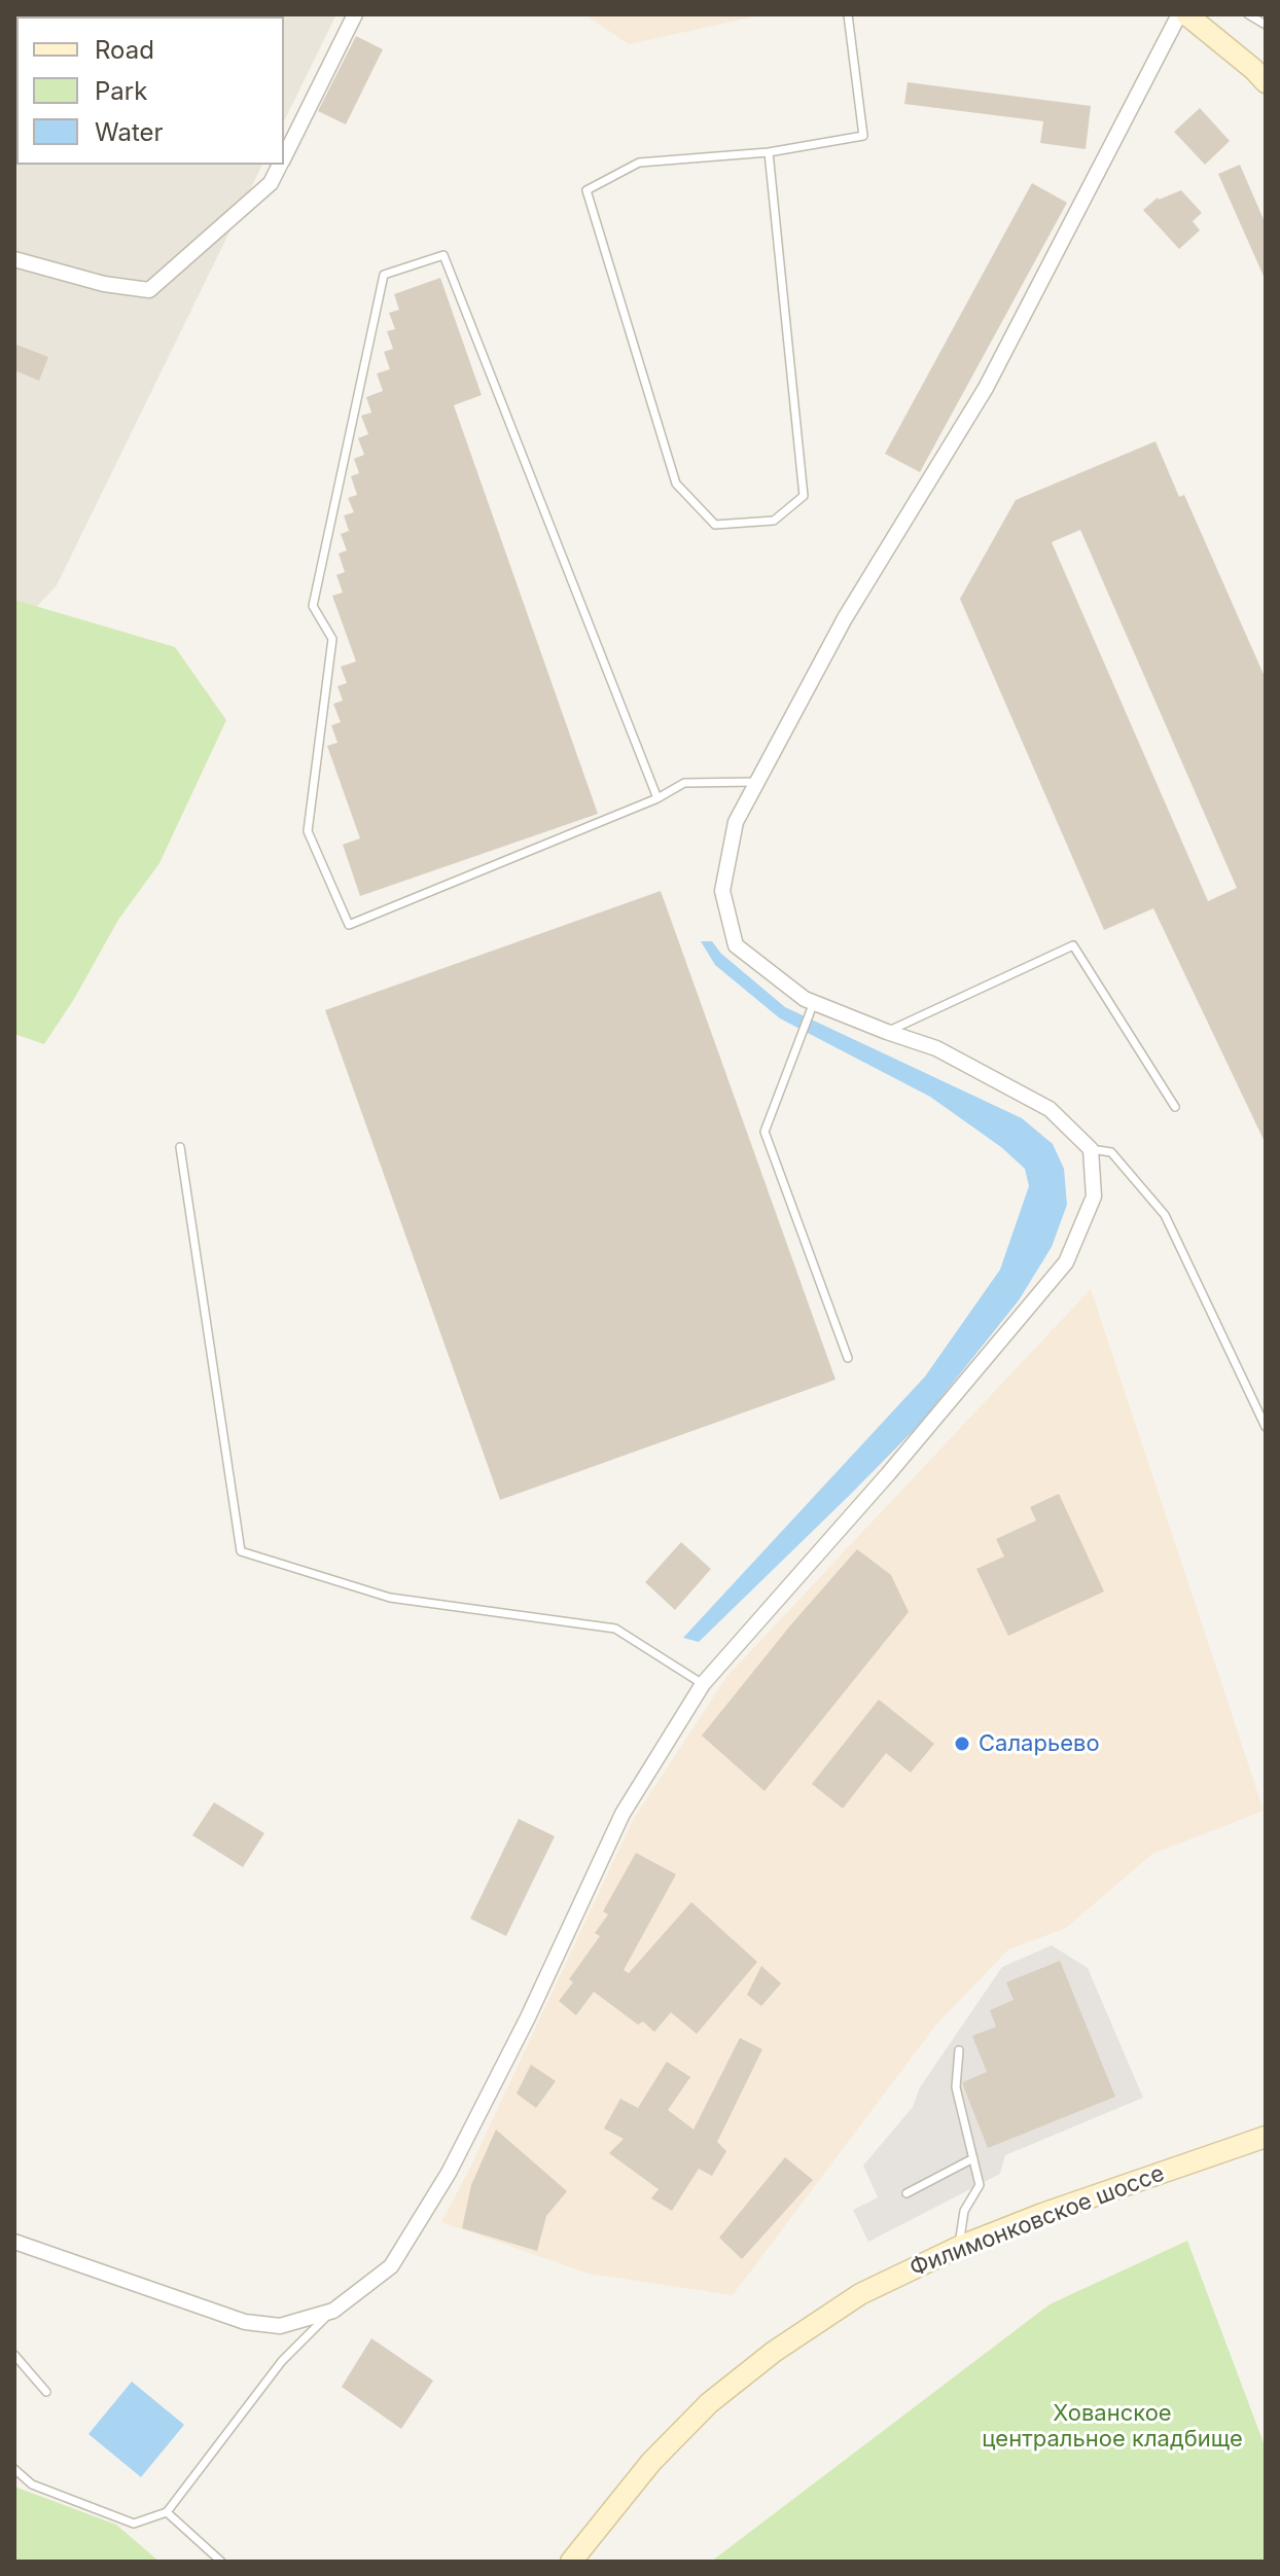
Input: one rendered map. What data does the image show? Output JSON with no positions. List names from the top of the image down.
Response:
{
  "streets": {
    "main road": ["Филимонковское шоссе"]
  },
  "parks": ["Хованское центральное кладбище"],
  "places": ["Саларьево"],
  "legend": ["Road", "Park", "Water"]
}
